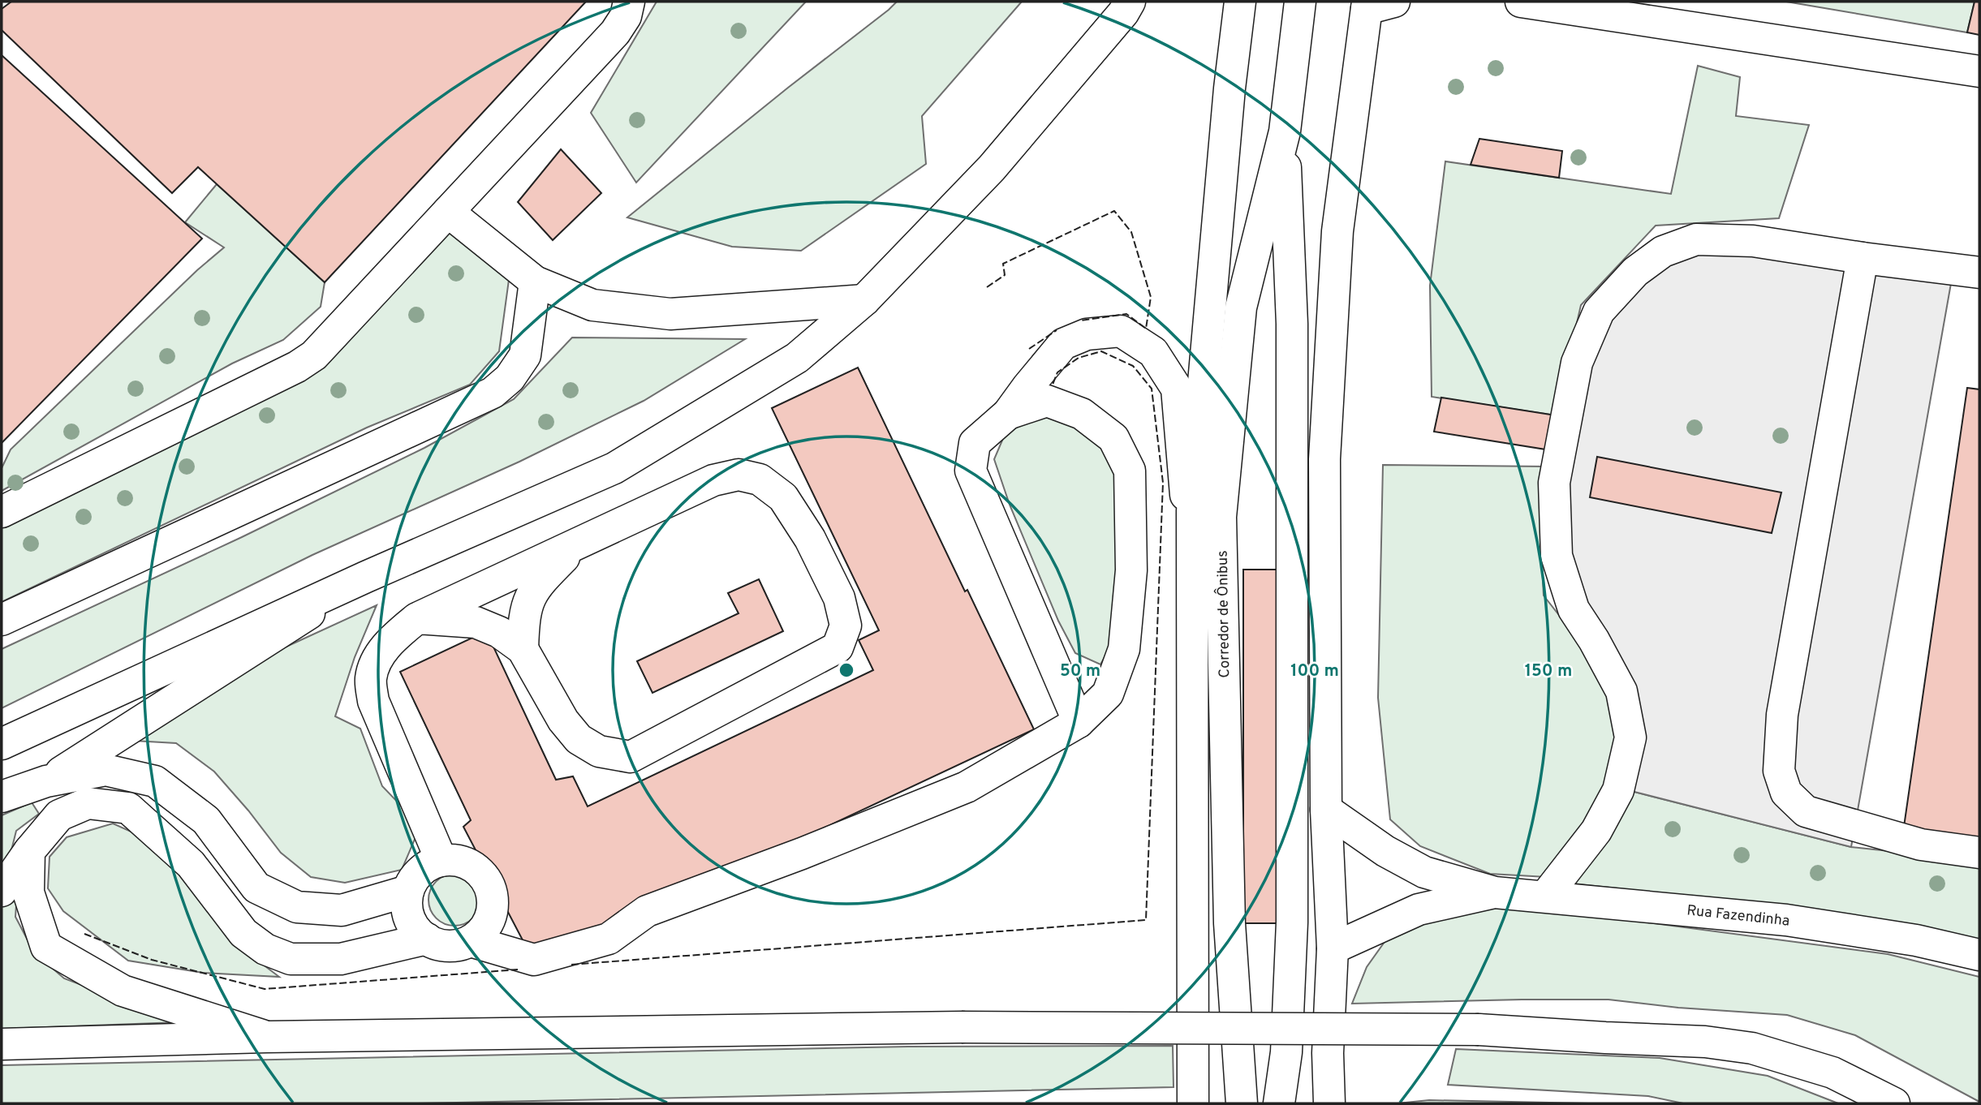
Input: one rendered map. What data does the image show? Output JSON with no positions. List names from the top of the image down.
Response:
{
  "streets": {
    "main road": ["Corredor de Ônibus", "Rua Fazendinha"]
  },
  "rings": ["50 m", "100 m", "150 m"]
}
